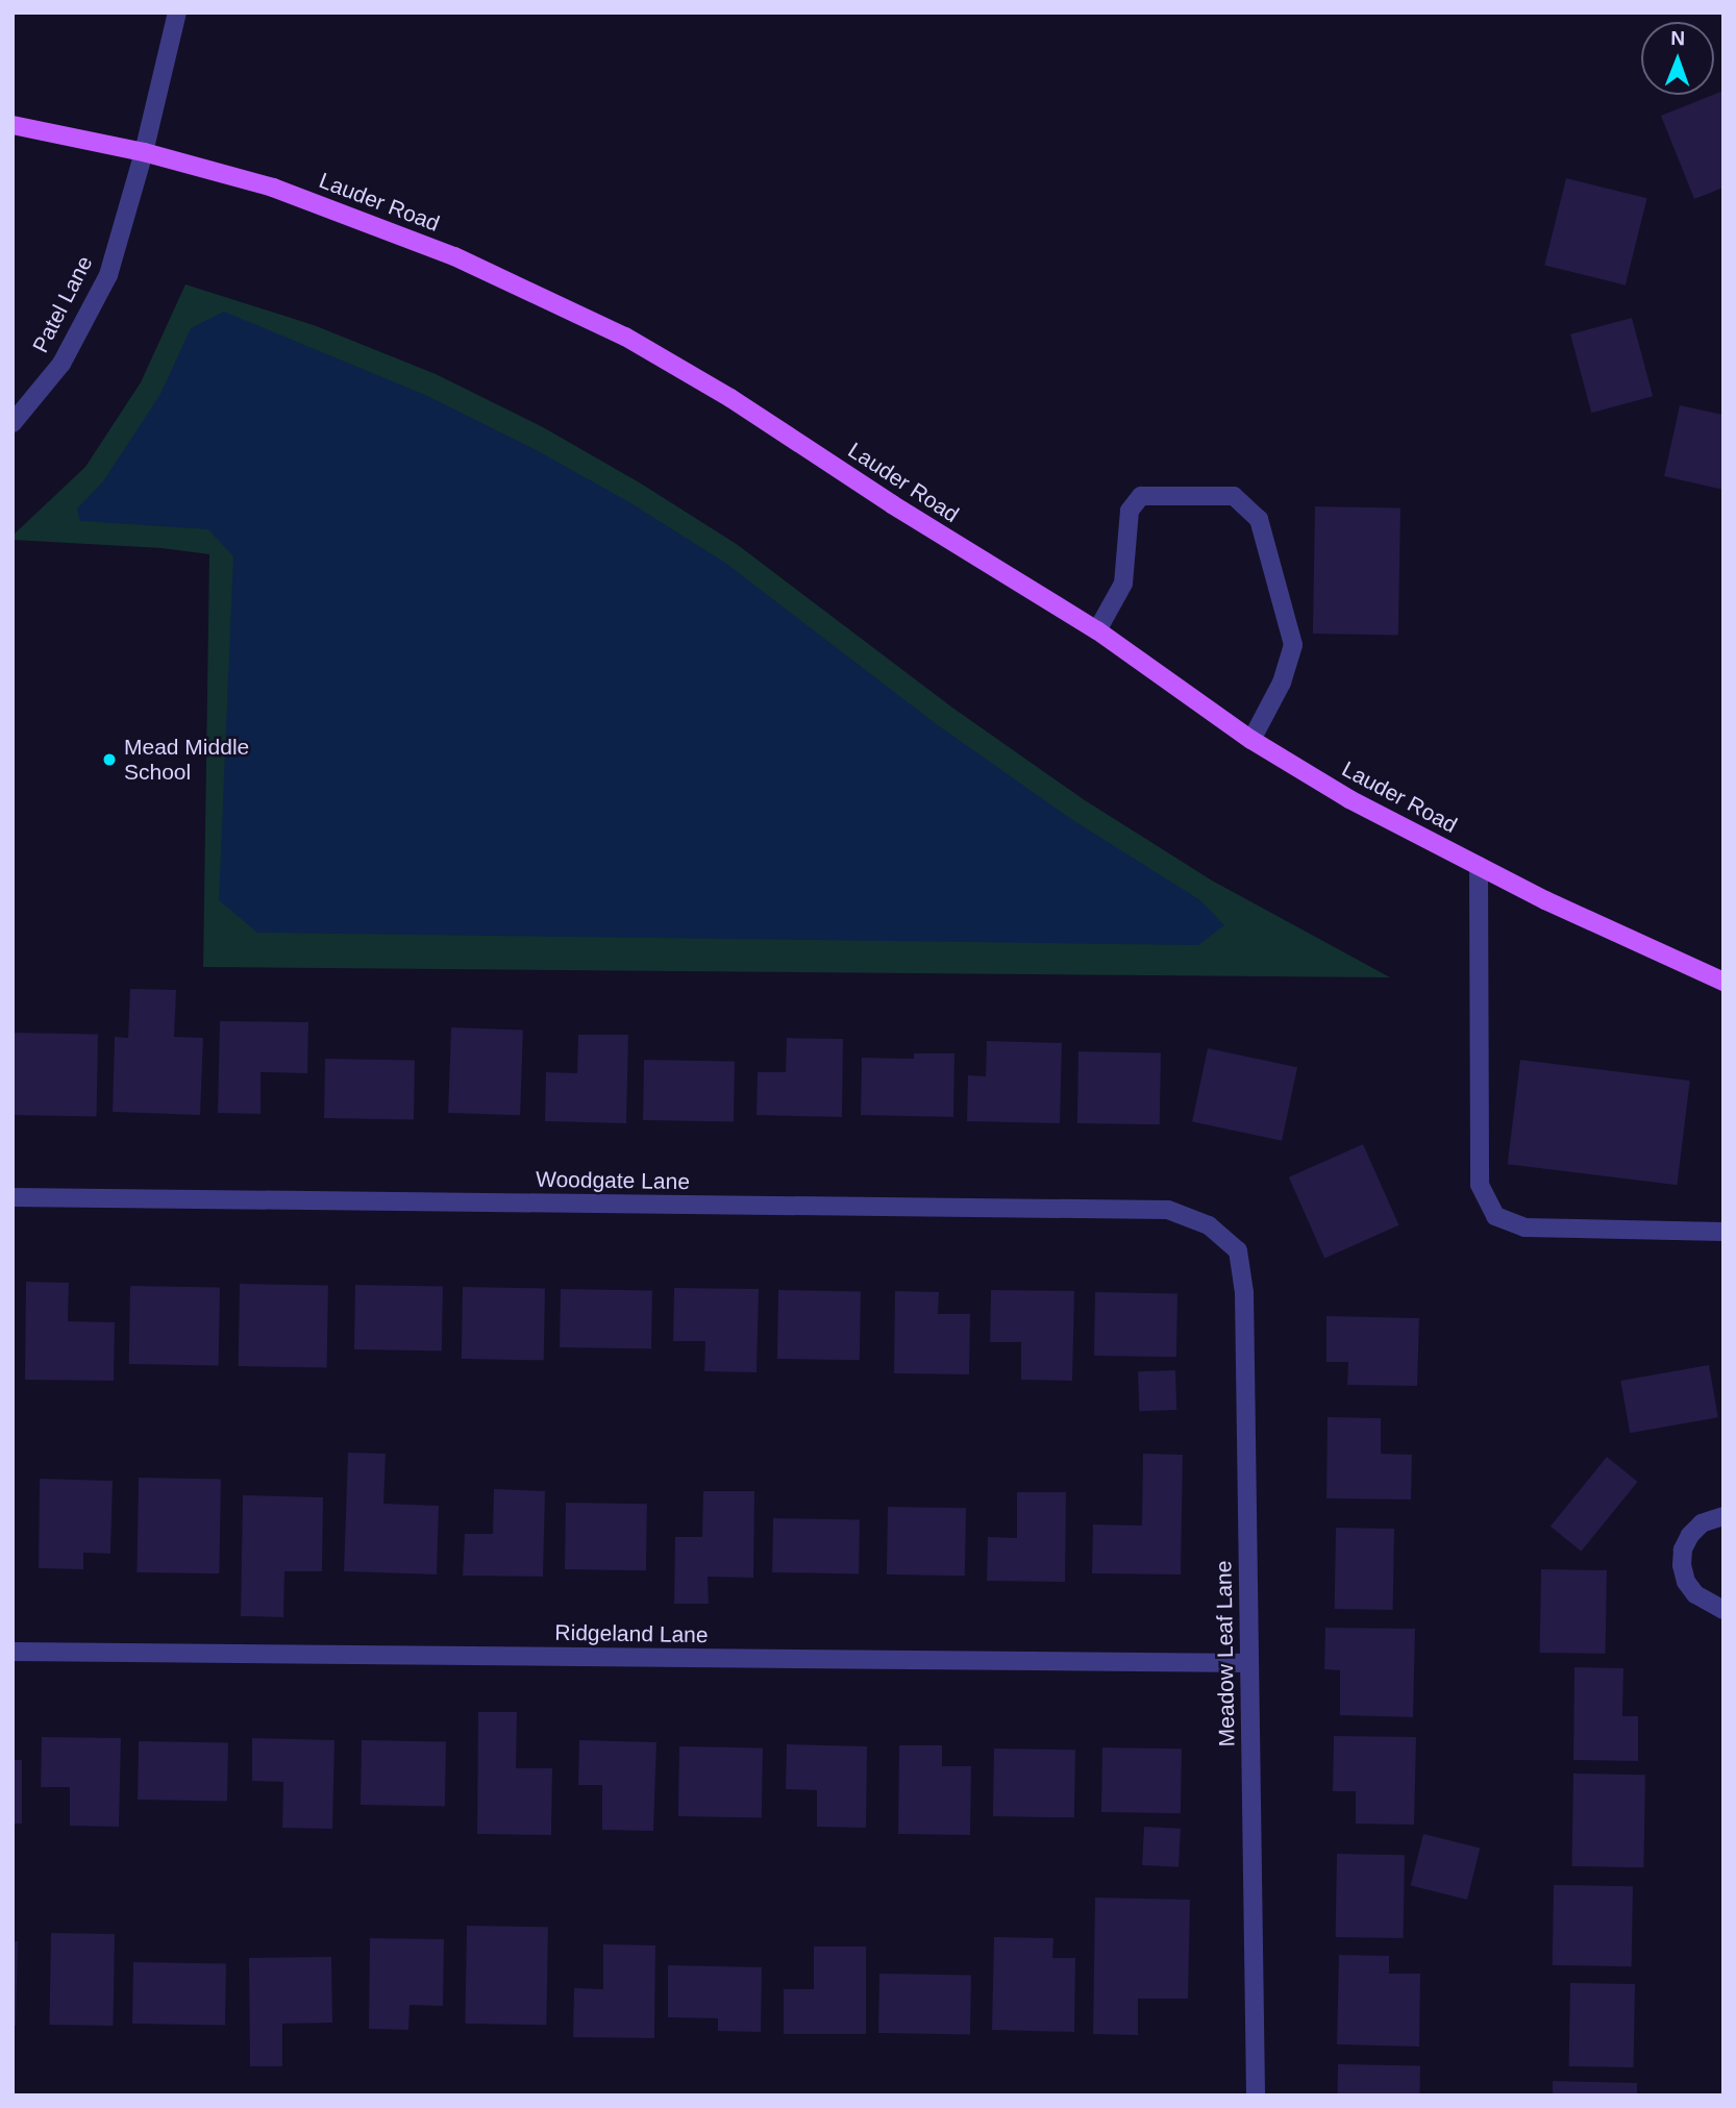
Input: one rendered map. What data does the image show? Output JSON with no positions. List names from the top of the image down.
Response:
{
  "streets": {
    "main road": ["Lauder Road"],
    "street": [
      "Patel Lane",
      "Woodgate Lane",
      "Ridgeland Lane",
      "Meadow Leaf Lane"
    ]
  },
  "crossings": [
    ["Lauder Road", "Patel Lane"],
    ["Woodgate Lane", "Meadow Leaf Lane"],
    ["Ridgeland Lane", "Meadow Leaf Lane"]
  ],
  "places": ["Mead Middle School"],
  "north": "top"
}
